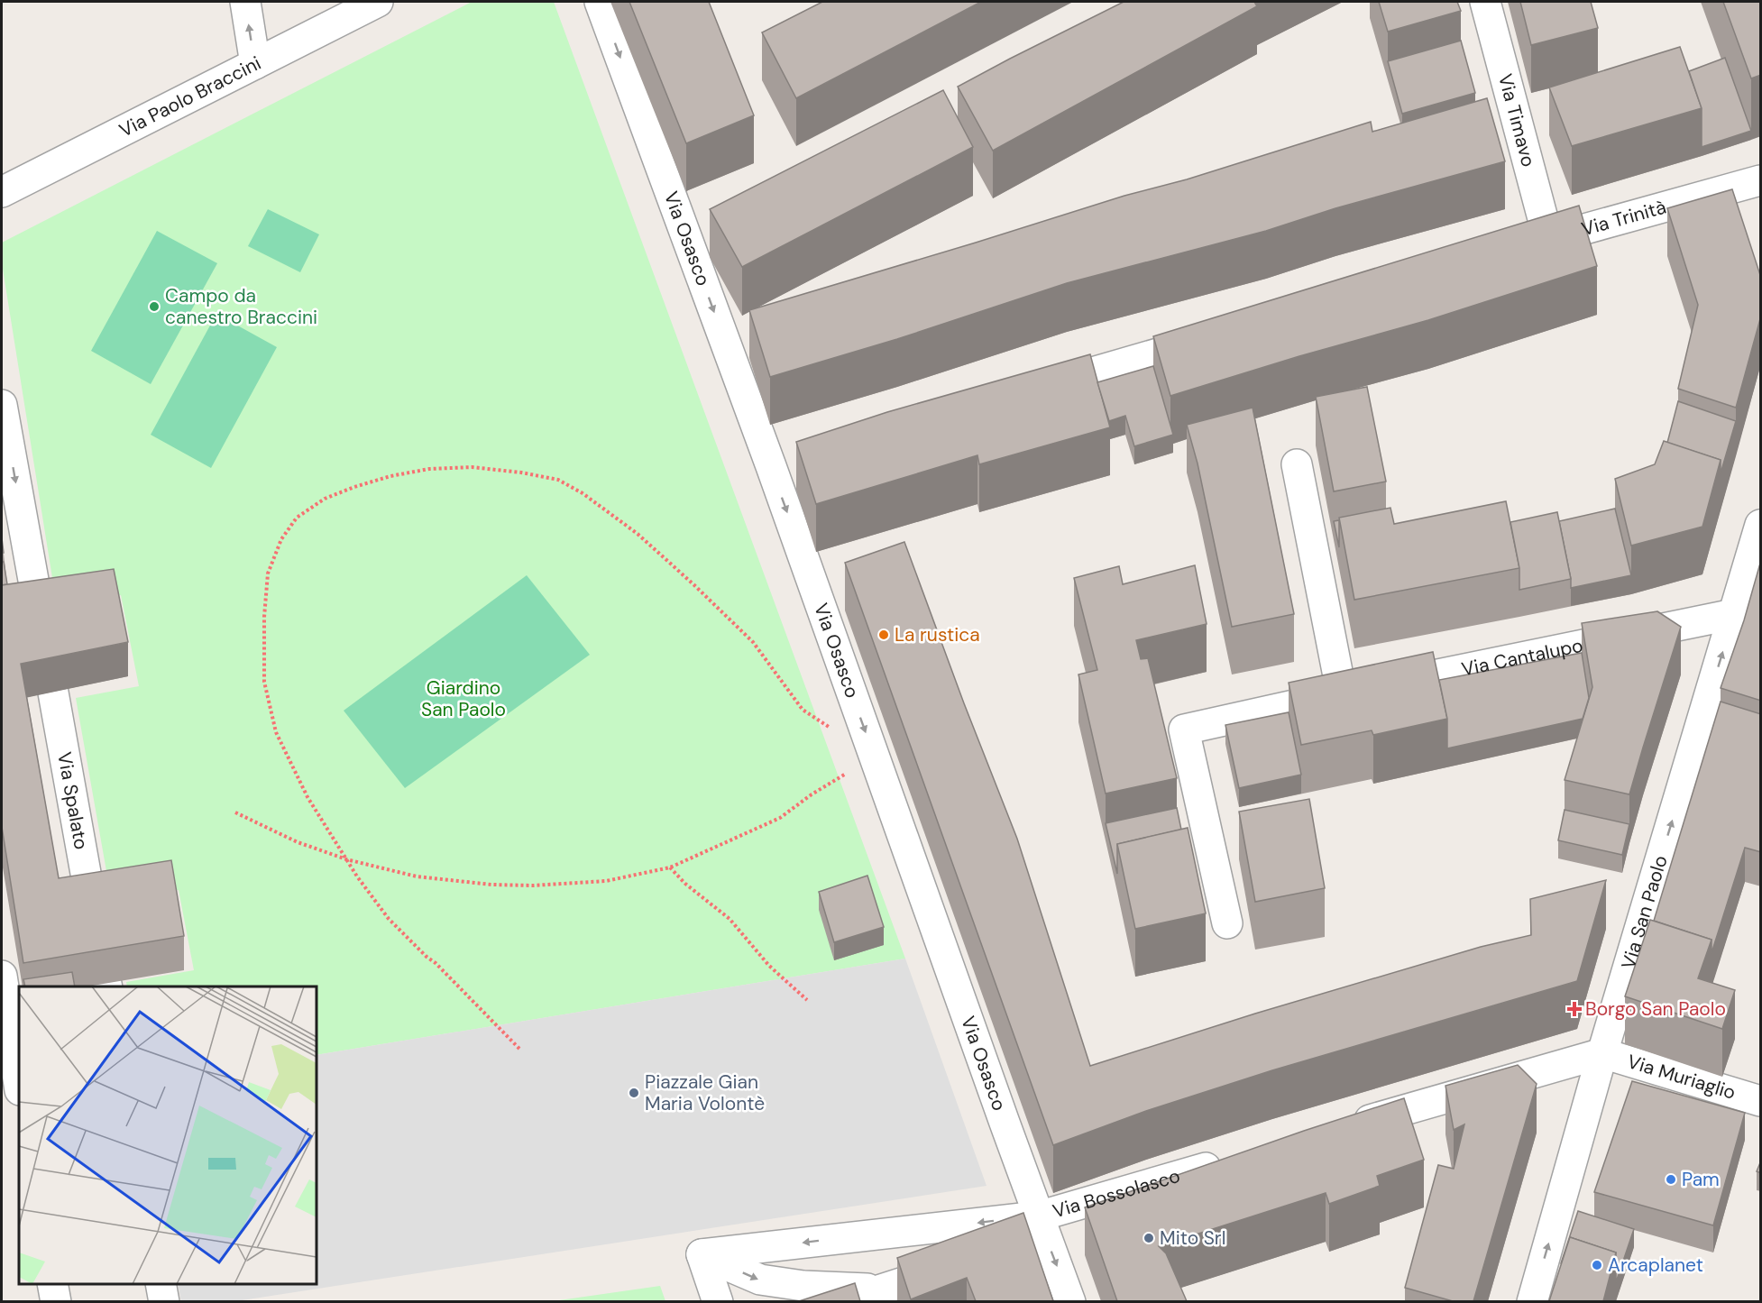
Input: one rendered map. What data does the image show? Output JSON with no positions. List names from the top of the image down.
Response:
{
  "streets": {
    "street": [
      "Via Paolo Braccini",
      "Via Timavo",
      "Via Trinità",
      "Via Osasco",
      "Via Cantalupo",
      "Via Spalato",
      "Via San Paolo",
      "Via Muriaglio",
      "Via Bossolasco"
    ]
  },
  "crossings": [
    ["Via Timavo", "Via Trinità"],
    ["Via Osasco", "Via Bossolasco"],
    ["Via Cantalupo", "Via San Paolo"],
    ["Via San Paolo", "Via Muriaglio"]
  ],
  "one_way": ["Via Osasco", "Via San Paolo"],
  "parks": ["Giardino San Paolo"],
  "places": {
    "other": [
      "Campo da canestro Braccini",
      "La rustica",
      "Piazzale Gian Maria Volontè",
      "Pam",
      "Mito Srl",
      "Arcaplanet"
    ],
    "health": ["Borgo San Paolo"]
  }
}
